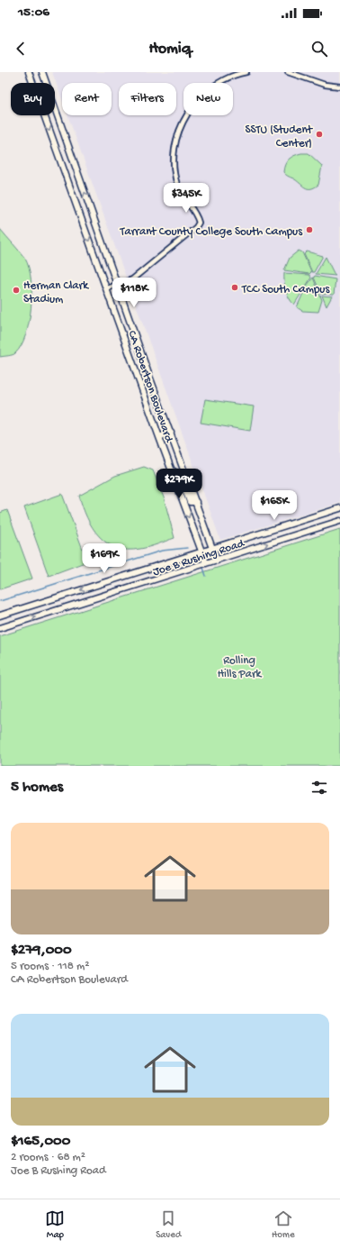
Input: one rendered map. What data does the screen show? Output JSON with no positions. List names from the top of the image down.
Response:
{
  "streets": {
    "street": ["CA Robertson Boulevard", "Joe B Rushing Road"]
  },
  "crossings": [
    ["CA Robertson Boulevard", "Joe B Rushing Road"]
  ],
  "parks": ["Rolling Hills Park"],
  "places": [
    "SSTU (Student Center)",
    "Tarrant County College South Campus",
    "TCC South Campus",
    "Herman Clark Stadium"
  ],
  "page": {
    "status": "15:06",
    "header": "Homiq",
    "chip": [
      "Buy",
      "Rent",
      "Filters",
      "New"
    ],
    "price": [
      "$345K",
      "$118K",
      "$279K",
      "$165K",
      "$169K"
    ],
    "heading": "5 homes",
    "list": [
      {
        "name": "$279,000",
        "note": "5 rooms · 118 m² · CA Robertson Boulevard"
      },
      {
        "name": "$165,000",
        "note": "2 rooms · 68 m² · Joe B Rushing Road"
      }
    ],
    "tabs": ["Map", "Saved", "Home"]
  }
}
